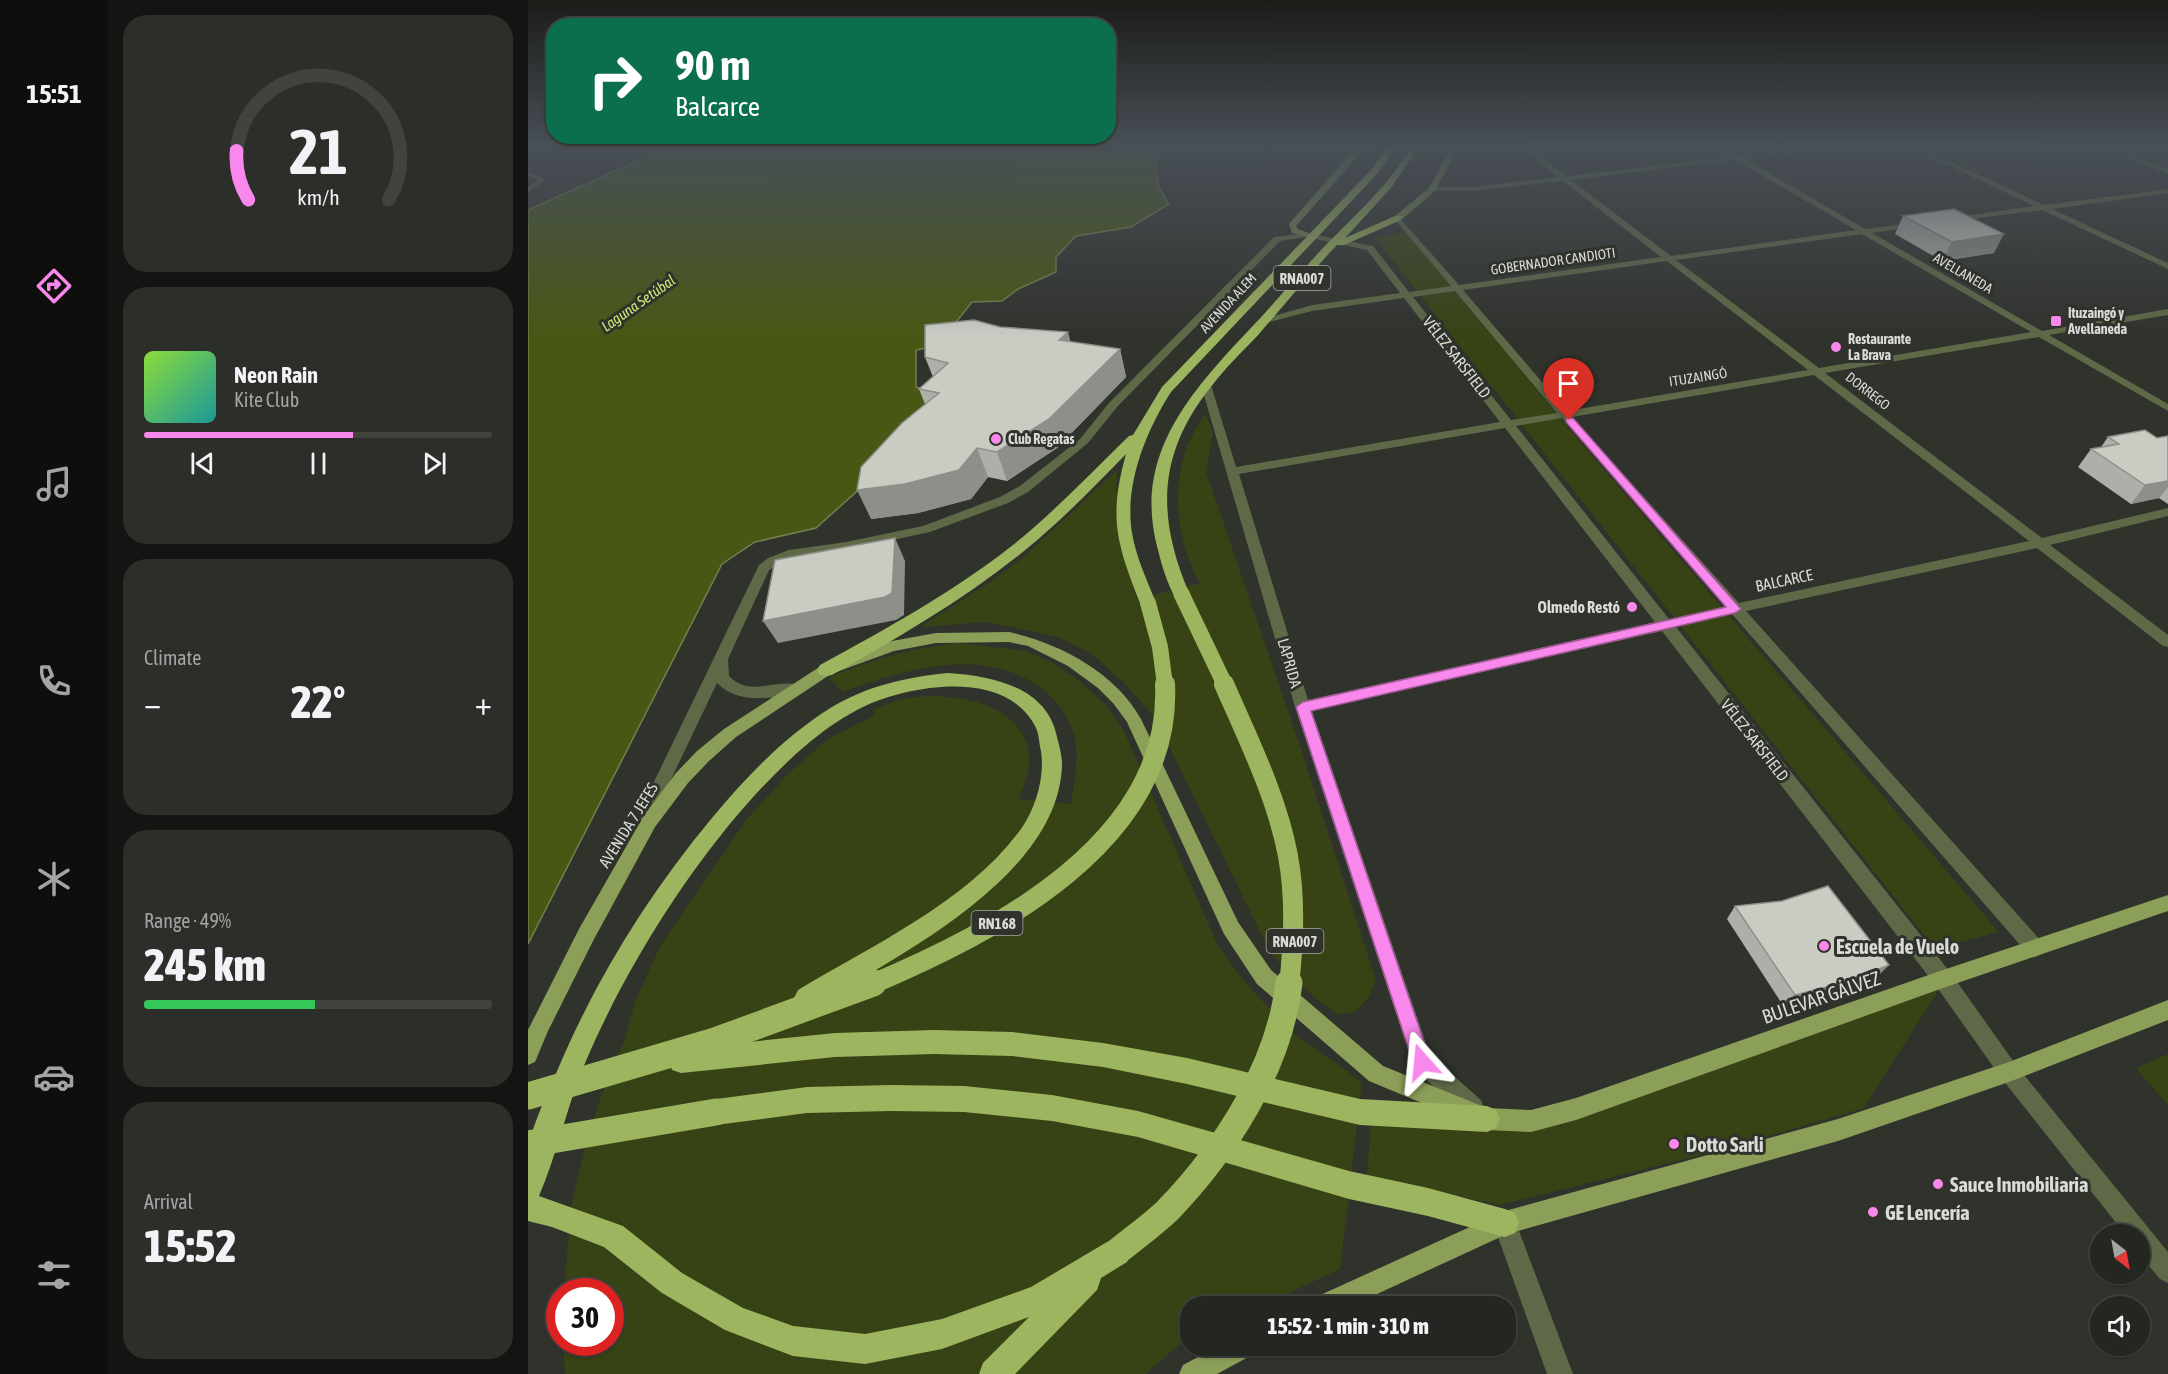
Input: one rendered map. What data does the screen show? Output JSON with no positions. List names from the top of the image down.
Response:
{
  "streets": {
    "highway": ["RNA007", "AVENIDA ALEM", "RN168"],
    "main road": ["AVENIDA 7 JEFES", "BULEVAR GÁLVEZ"],
    "street": [
      "GOBERNADOR CANDIOTI",
      "AVELLANEDA",
      "VÉLEZ SARSFIELD",
      "ITUZAINGÓ",
      "DORREGO",
      "BALCARCE",
      "LAPRIDA"
    ]
  },
  "crossings": [
    ["GOBERNADOR CANDIOTI", "AVELLANEDA"],
    ["GOBERNADOR CANDIOTI", "RNA007"],
    ["GOBERNADOR CANDIOTI", "VÉLEZ SARSFIELD"],
    ["GOBERNADOR CANDIOTI", "DORREGO"],
    ["AVELLANEDA", "ITUZAINGÓ"],
    ["RNA007", "VÉLEZ SARSFIELD"],
    ["RNA007", "LAPRIDA"],
    ["AVENIDA ALEM", "RN168"],
    ["VÉLEZ SARSFIELD", "ITUZAINGÓ"],
    ["VÉLEZ SARSFIELD", "BALCARCE"],
    ["VÉLEZ SARSFIELD", "BULEVAR GÁLVEZ"],
    ["ITUZAINGÓ", "DORREGO"],
    ["ITUZAINGÓ", "LAPRIDA"],
    ["DORREGO", "BALCARCE"],
    ["BALCARCE", "LAPRIDA"],
    ["LAPRIDA", "BULEVAR GÁLVEZ"],
    ["AVENIDA 7 JEFES", "BULEVAR GÁLVEZ"]
  ],
  "water": ["Laguna Setúbal"],
  "places": {
    "transit": ["Ituzaingó y Avellaneda"],
    "other": [
      "Restaurante La Brava",
      "Club Regatas",
      "Olmedo Restó",
      "Escuela de Vuelo",
      "Dotto Sarli",
      "Sauce Inmobiliaria",
      "GE Lencería"
    ]
  },
  "north": "bottom right",
  "page": {
    "tabs": "15:51",
    "turn": ["90 m", "Balcarce"],
    "song": ["Neon Rain", "Kite Club"],
    "tile": [
      "Climate",
      ["Range · 49%", "245 km"],
      ["Arrival", "15:52"]
    ],
    "heat": ["−", "22°", "+"],
    "limit": "30",
    "trip": "15:52 · 1 min · 310 m",
    "gauge": ["21", "km/h"]
  }
}
